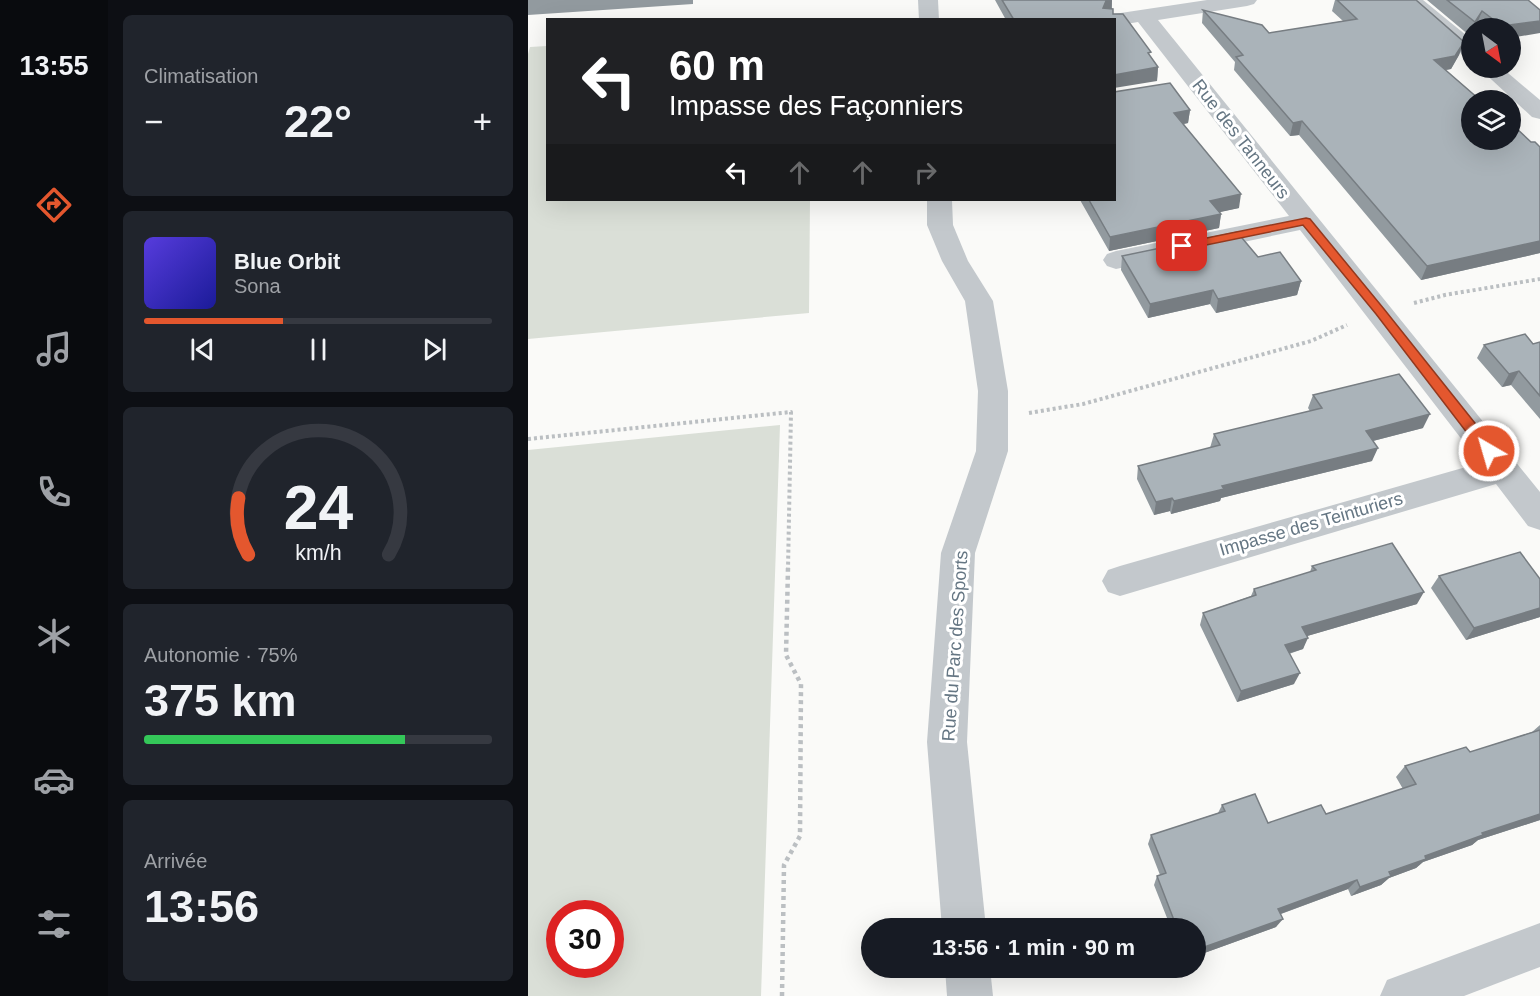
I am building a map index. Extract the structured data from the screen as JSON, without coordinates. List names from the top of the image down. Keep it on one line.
{"streets":{"street":["Rue des Tanneurs","Impasse des Teinturiers","Rue du Parc des Sports"]},"crossings":[["Rue des Tanneurs","Impasse des Teinturiers"]],"north":"bottom right","page":{"tabs":"13:55","tile":["Climatisation",["Autonomie · 75%","375 km"],["Arrivée","13:56"]],"turn":["60 m","Impasse des Façonniers"],"heat":["−","22°","+"],"song":["Blue Orbit","Sona"],"limit":"30","trip":"13:56 · 1 min · 90 m","gauge":["24","km/h"]}}
